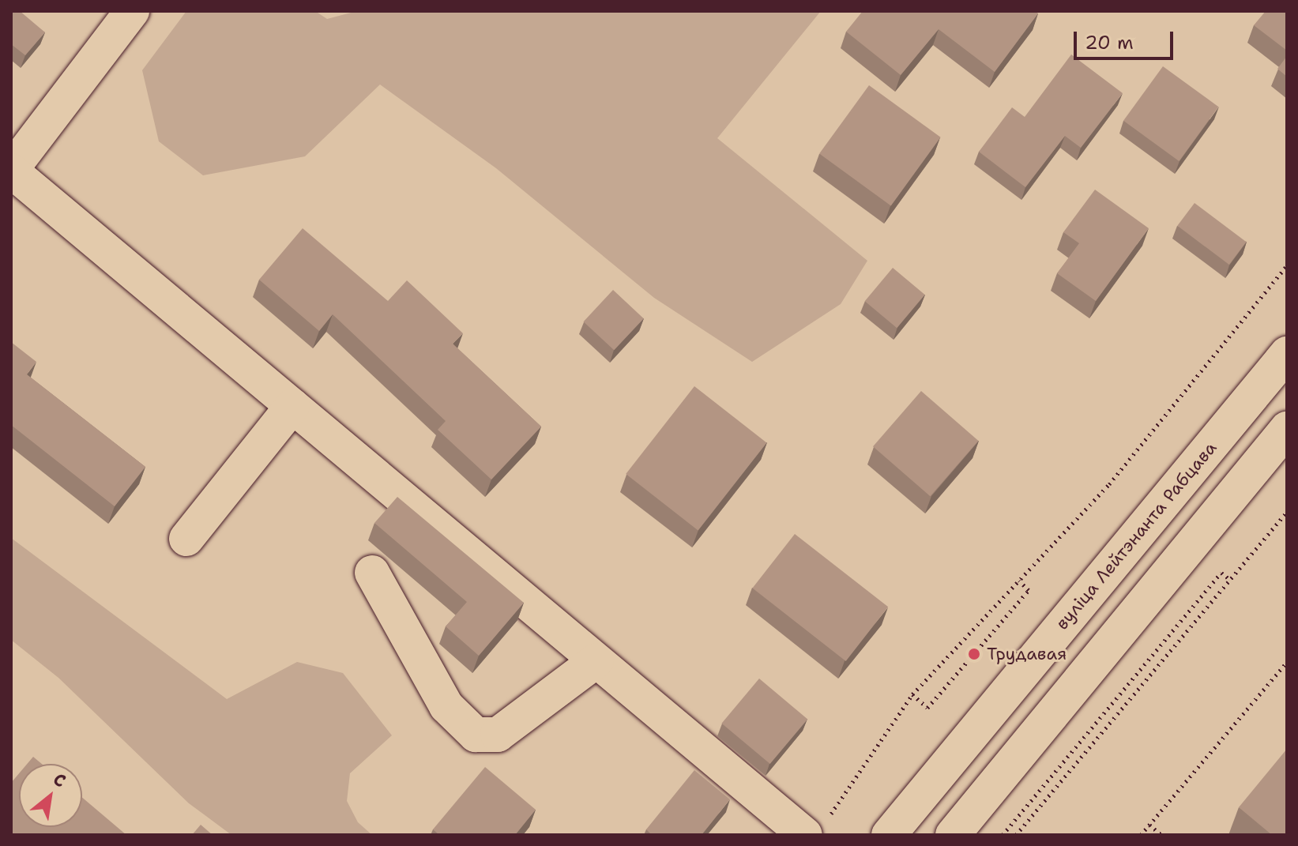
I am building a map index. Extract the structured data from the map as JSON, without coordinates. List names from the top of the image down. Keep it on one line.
{"streets":{"main road":["вуліца Лейтэнанта Рабцава"]},"places":["Трудавая"],"scale_bar":"20 m","north":"top right"}
